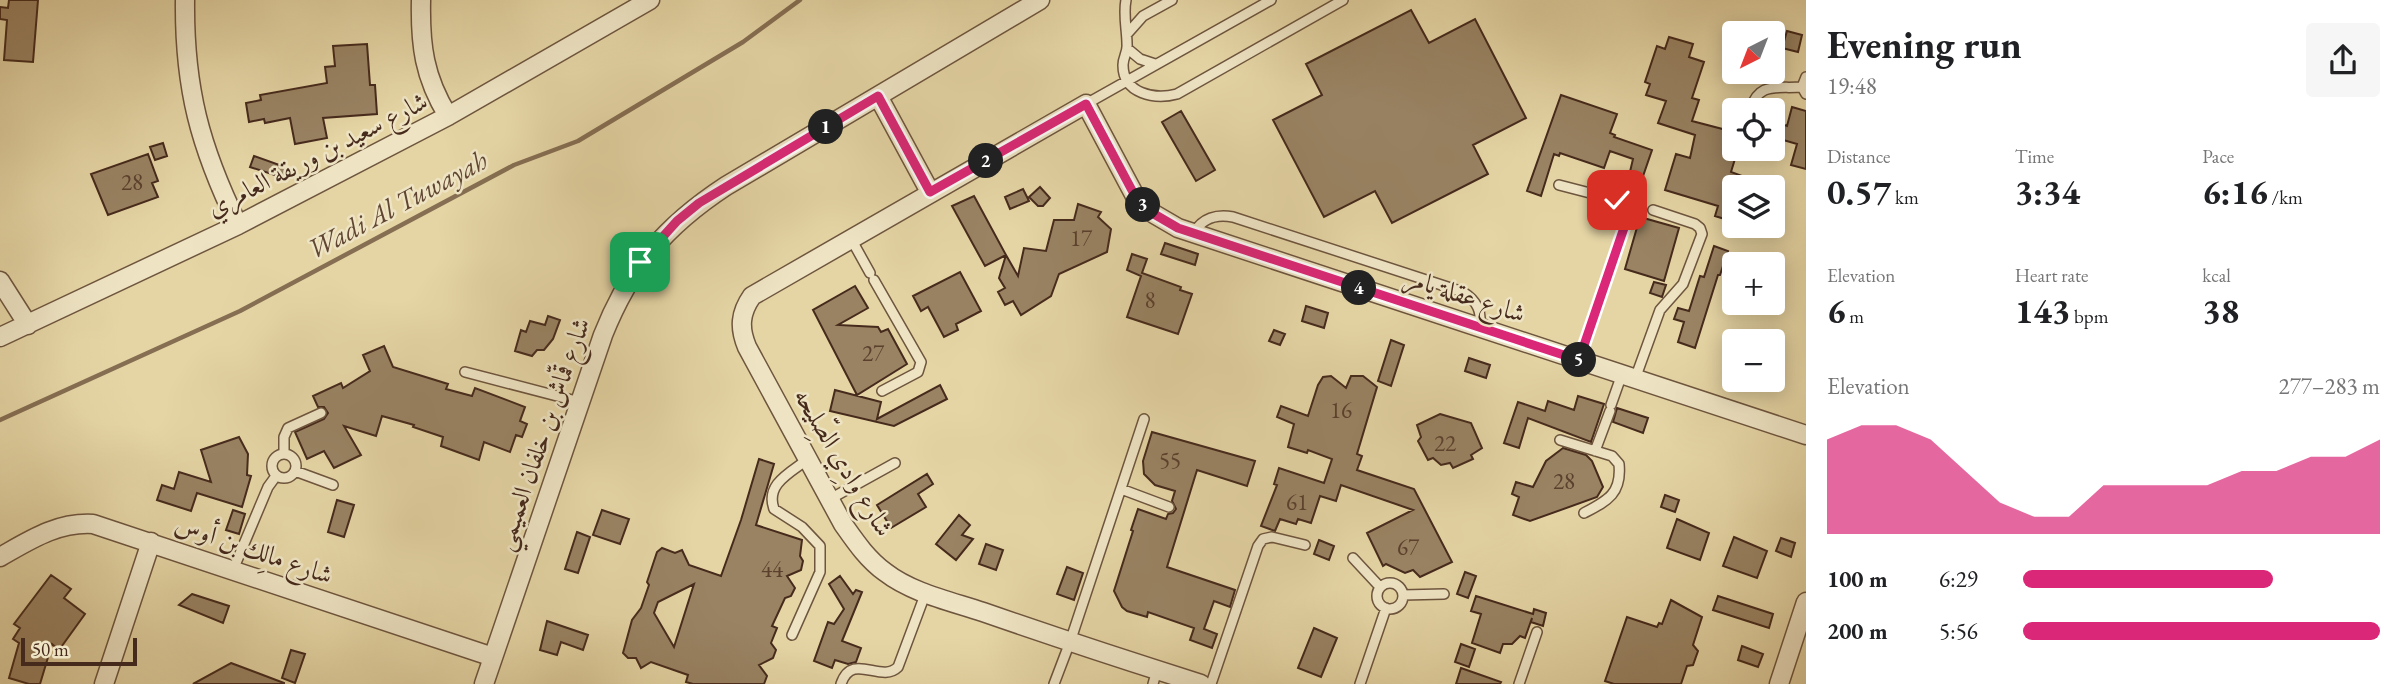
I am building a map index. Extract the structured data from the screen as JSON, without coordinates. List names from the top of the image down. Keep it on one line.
{"streets":{"street":["شارع سعيد بن وريقة العامري","شارع عقلة يامر","شارع قمّاش بن خلفان العميمي","شارع وادِي الصِّليحه","شارع مالِك بن أوس"]},"crossings":[["شارع عقلة يامر","شارع وادِي الصِّليحه"],["شارع قمّاش بن خلفان العميمي","شارع مالِك بن أوس"]],"water":["Wadi Al Tuwayah"],"house_numbers":["28","17","8","27","16","22","55","28","61","67","44"],"scale_bar":"50 m","north":"bottom left","page":{"heading":["Evening run","19:48"],"map_buttons":["+","−"],"pins":["1","2","3","4","5"],"stats":[["Distance","0.57 km"],["Time","3:34"],["Pace","6:16 /km"],["Elevation","6 m"],["Heart rate","143 bpm"],["kcal","38"]],"chart":["Elevation","277–283 m"],"list":[{"name":"100 m","note":"6:29"},{"name":"200 m","note":"5:56"}],"scale":"50 m"}}
